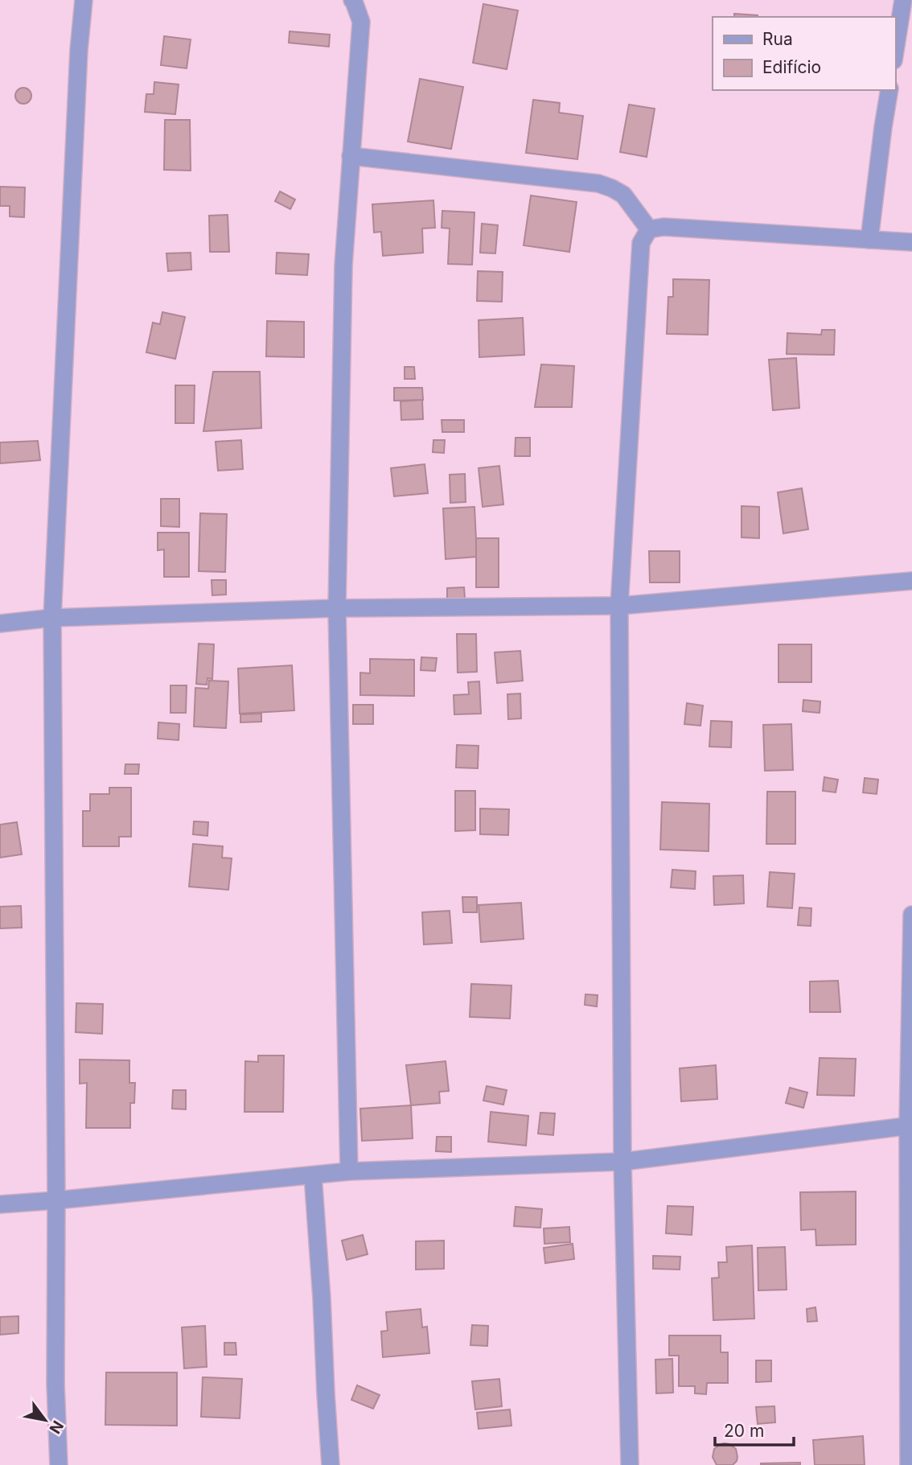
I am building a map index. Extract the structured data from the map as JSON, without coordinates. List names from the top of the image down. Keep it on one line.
{"legend":["Rua","Edifício"],"scale_bar":"20 m","north":"bottom right"}
